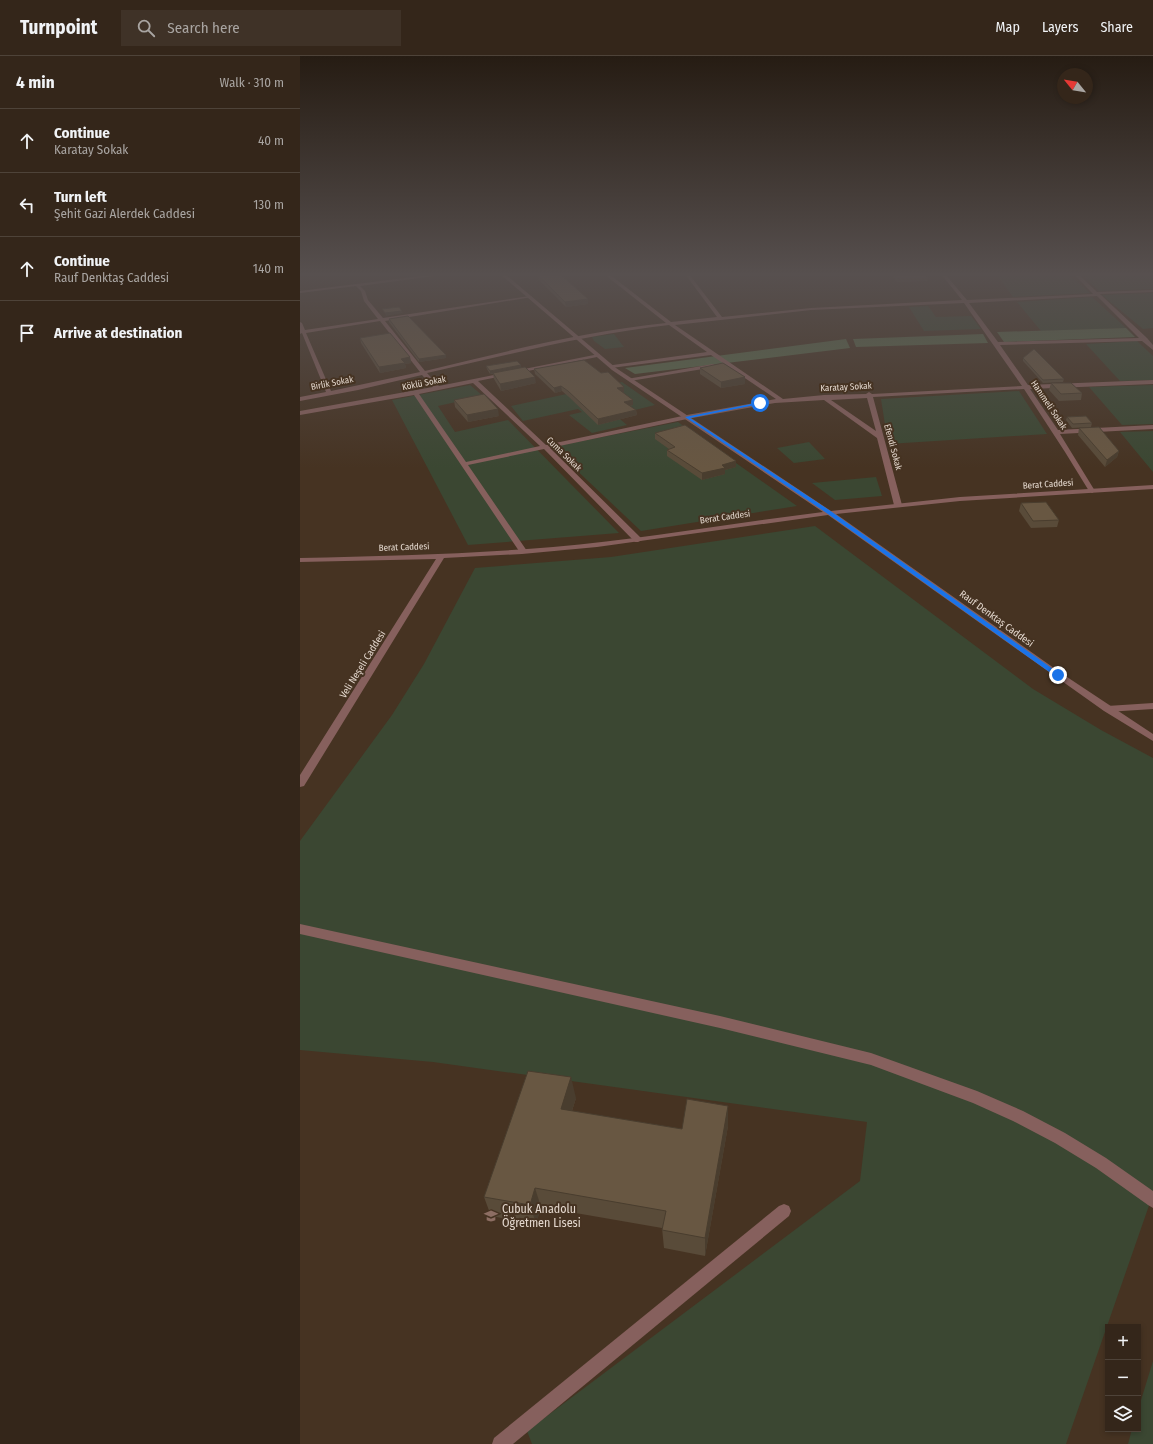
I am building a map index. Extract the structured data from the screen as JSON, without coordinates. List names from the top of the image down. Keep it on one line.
{"streets":{"street":["Birlik Sokak","Köklü Sokak","Karatay Sokak","Hanımeli Sokak","Efendi Sokak","Cuma Sokak","Berat Caddesi","Rauf Denktaş Caddesi","Veli Neşeli Caddesi"]},"crossings":[["Köklü Sokak","Cuma Sokak"],["Köklü Sokak","Rauf Denktaş Caddesi"],["Karatay Sokak","Hanımeli Sokak"],["Karatay Sokak","Efendi Sokak"],["Karatay Sokak","Cuma Sokak"],["Karatay Sokak","Rauf Denktaş Caddesi"],["Hanımeli Sokak","Berat Caddesi"],["Efendi Sokak","Berat Caddesi"],["Cuma Sokak","Berat Caddesi"],["Berat Caddesi","Rauf Denktaş Caddesi"],["Berat Caddesi","Veli Neşeli Caddesi"]],"places":{"school or university":["Çubuk Anadolu Öğretmen Lisesi"]},"north":"top left","page":{"header":"Turnpoint","search":"Search here","nav":["Map","Layers","Share"],"heading":["4 min","Walk · 310 m"],"list":[["Continue","Karatay Sokak","40 m"],["Turn left","Şehit Gazi Alerdek Caddesi","130 m"],["Continue","Rauf Denktaş Caddesi","140 m"],"Arrive at destination"],"map_buttons":["+","−"]}}
